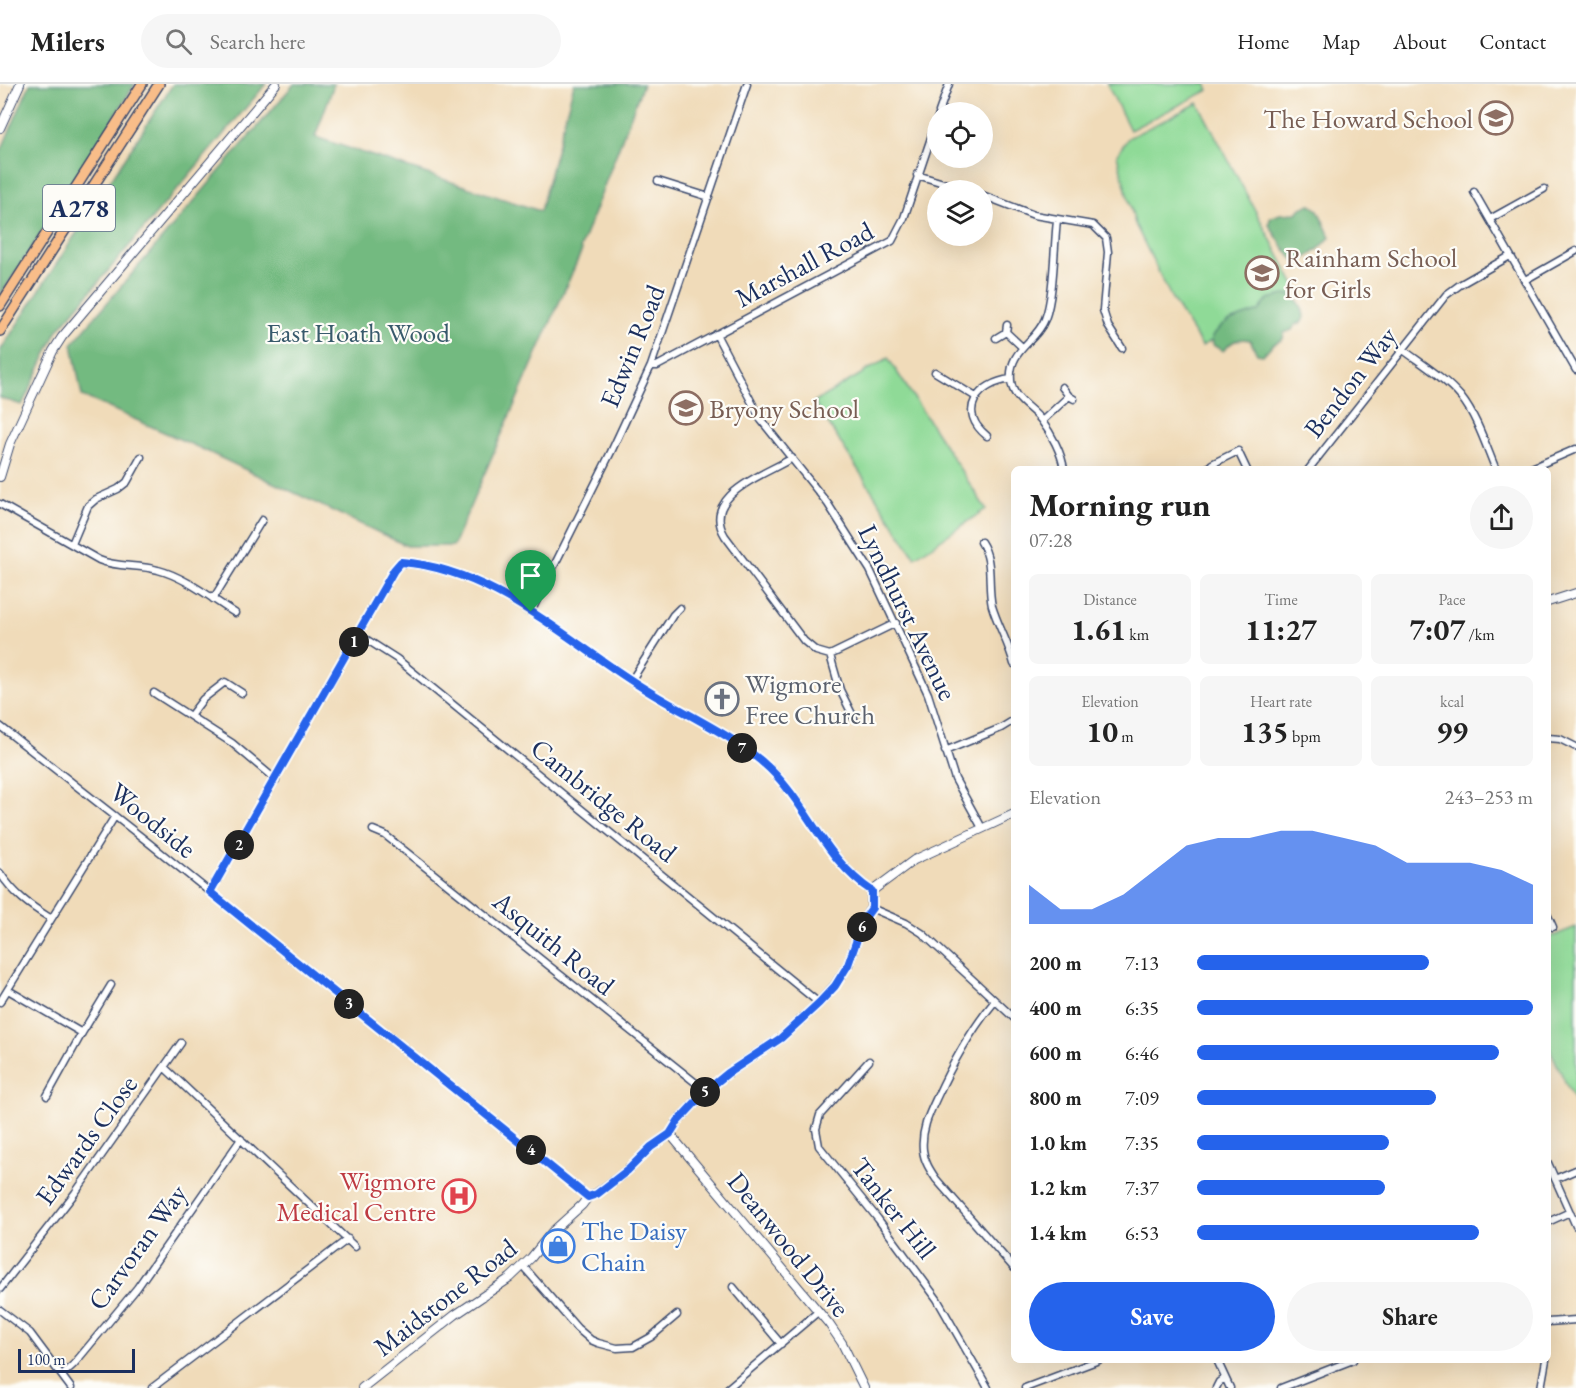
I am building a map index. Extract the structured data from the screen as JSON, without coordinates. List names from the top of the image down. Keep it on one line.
{"streets":{"main road":["A278"],"street":["Marshall Road","Edwin Road","Bendon Way","Lyndhurst Avenue","Cambridge Road","Woodside","Asquith Road","Edwards Close","Tanker Hill","Deanwood Drive","Carvoran Way","Maidstone Road"]},"crossings":[["Marshall Road","Edwin Road"],["Marshall Road","Lyndhurst Avenue"],["Cambridge Road","Maidstone Road"],["Woodside","Maidstone Road"],["Asquith Road","Maidstone Road"],["Deanwood Drive","Maidstone Road"]],"parks":["East Hoath Wood"],"places":{"school or university":["The Howard School","Rainham School for Girls","Bryony School"],"church":["Wigmore Free Church"],"hospital":["Wigmore Medical Centre"],"shop":["The Daisy Chain"]},"scale_bar":"100 m","page":{"header":"Milers","search":"Search here","nav":["Home","Map","About","Contact"],"heading":["Morning run","07:28"],"stats":[["Distance","1.61 km"],["Time","11:27"],["Pace","7:07 /km"],["Elevation","10 m"],["Heart rate","135 bpm"],["kcal","99"]],"pins":["1","7","2","6","3","5","4"],"chart":["Elevation","243–253 m"],"list":[{"name":"200 m","note":"7:13"},{"name":"400 m","note":"6:35"},{"name":"600 m","note":"6:46"},{"name":"800 m","note":"7:09"},{"name":"1.0 km","note":"7:35"},{"name":"1.2 km","note":"7:37"},{"name":"1.4 km","note":"6:53"}],"buttons":["Save","Share"],"scale":"100 m"}}
